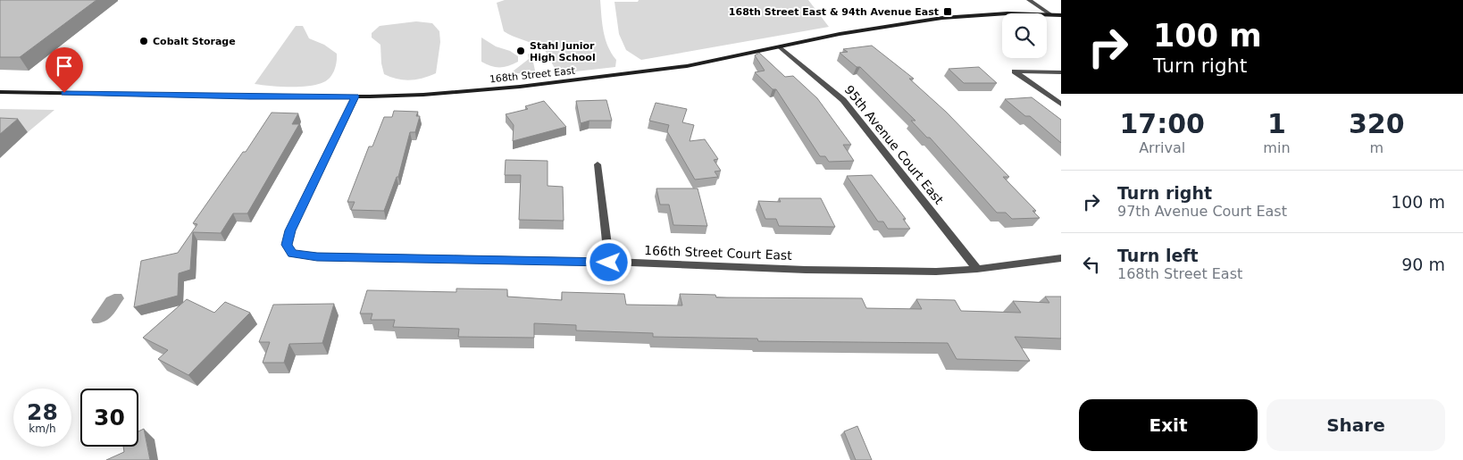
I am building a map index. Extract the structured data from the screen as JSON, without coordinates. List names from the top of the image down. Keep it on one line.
{"streets":{"street":["168th Street East","95th Avenue Court East","166th Street Court East"]},"crossings":[["168th Street East","95th Avenue Court East"],["168th Street East","166th Street Court East"],["95th Avenue Court East","166th Street Court East"]],"places":{"transit":["168th Street East & 94th Avenue East"],"other":["Cobalt Storage","Stahl Junior High School"]},"page":{"turn":["100 m","Turn right"],"eta":["17:00","Arrival","1","min","320","m"],"list":[{"name":"Turn right","note":"97th Avenue Court East","value":"100 m"},{"name":"Turn left","note":"168th Street East","value":"90 m"}],"speed":"28 km/h","limit":"30","buttons":["Exit","Share"]}}
